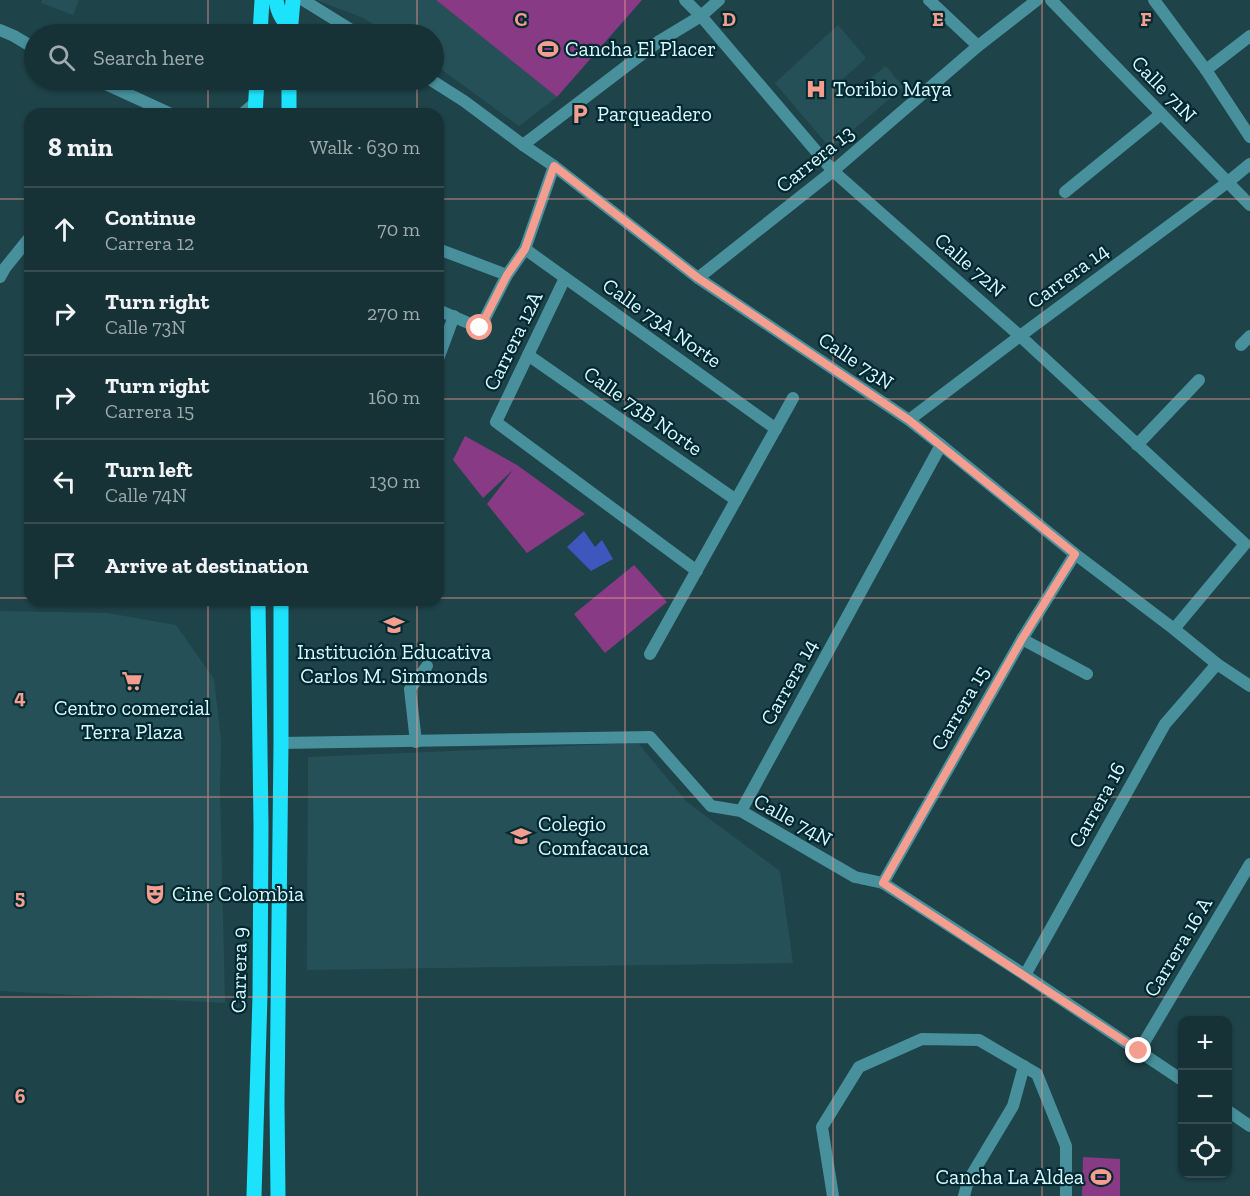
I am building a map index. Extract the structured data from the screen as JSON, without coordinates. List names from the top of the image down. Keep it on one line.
{"streets":{"main road":["Carrera 9"],"street":["Calle 71N","Carrera 13","Calle 72N","Carrera 14","Calle 73A Norte","Carrera 12A","Calle 73N","Calle 73B Norte","Carrera 15","Carrera 16","Calle 74N","Carrera 16 A"]},"crossings":[["Calle 71N","Carrera 14"],["Carrera 13","Calle 72N"],["Carrera 13","Calle 73N"],["Calle 72N","Carrera 14"],["Calle 72N","Calle 73N"],["Carrera 14","Calle 73N"],["Carrera 14","Calle 74N"],["Calle 73A Norte","Carrera 12A"],["Carrera 12A","Calle 73B Norte"],["Calle 73N","Carrera 15"],["Calle 73N","Carrera 16"],["Carrera 15","Calle 74N"],["Carrera 16","Calle 74N"],["Calle 74N","Carrera 16 A"],["Calle 74N","Carrera 9"]],"places":{"sports":["Cancha El Placer","Cancha La Aldea"],"hospital":["Toribio Maya"],"parking":["Parqueadero"],"school or university":["Institución Educativa Carlos M. Simmonds","Colegio Comfacauca"],"supermarket":["Centro comercial Terra Plaza"],"theatre":["Cine Colombia"]},"page":{"search":"Search here","heading":["8 min","Walk · 630 m"],"list":[["Continue","Carrera 12","70 m"],["Turn right","Calle 73N","270 m"],["Turn right","Carrera 15","160 m"],["Turn left","Calle 74N","130 m"],"Arrive at destination"],"map_buttons":["+","−"]},"grid":{"columns":["C","D","E","F"],"rows":["4","5","6"]}}
